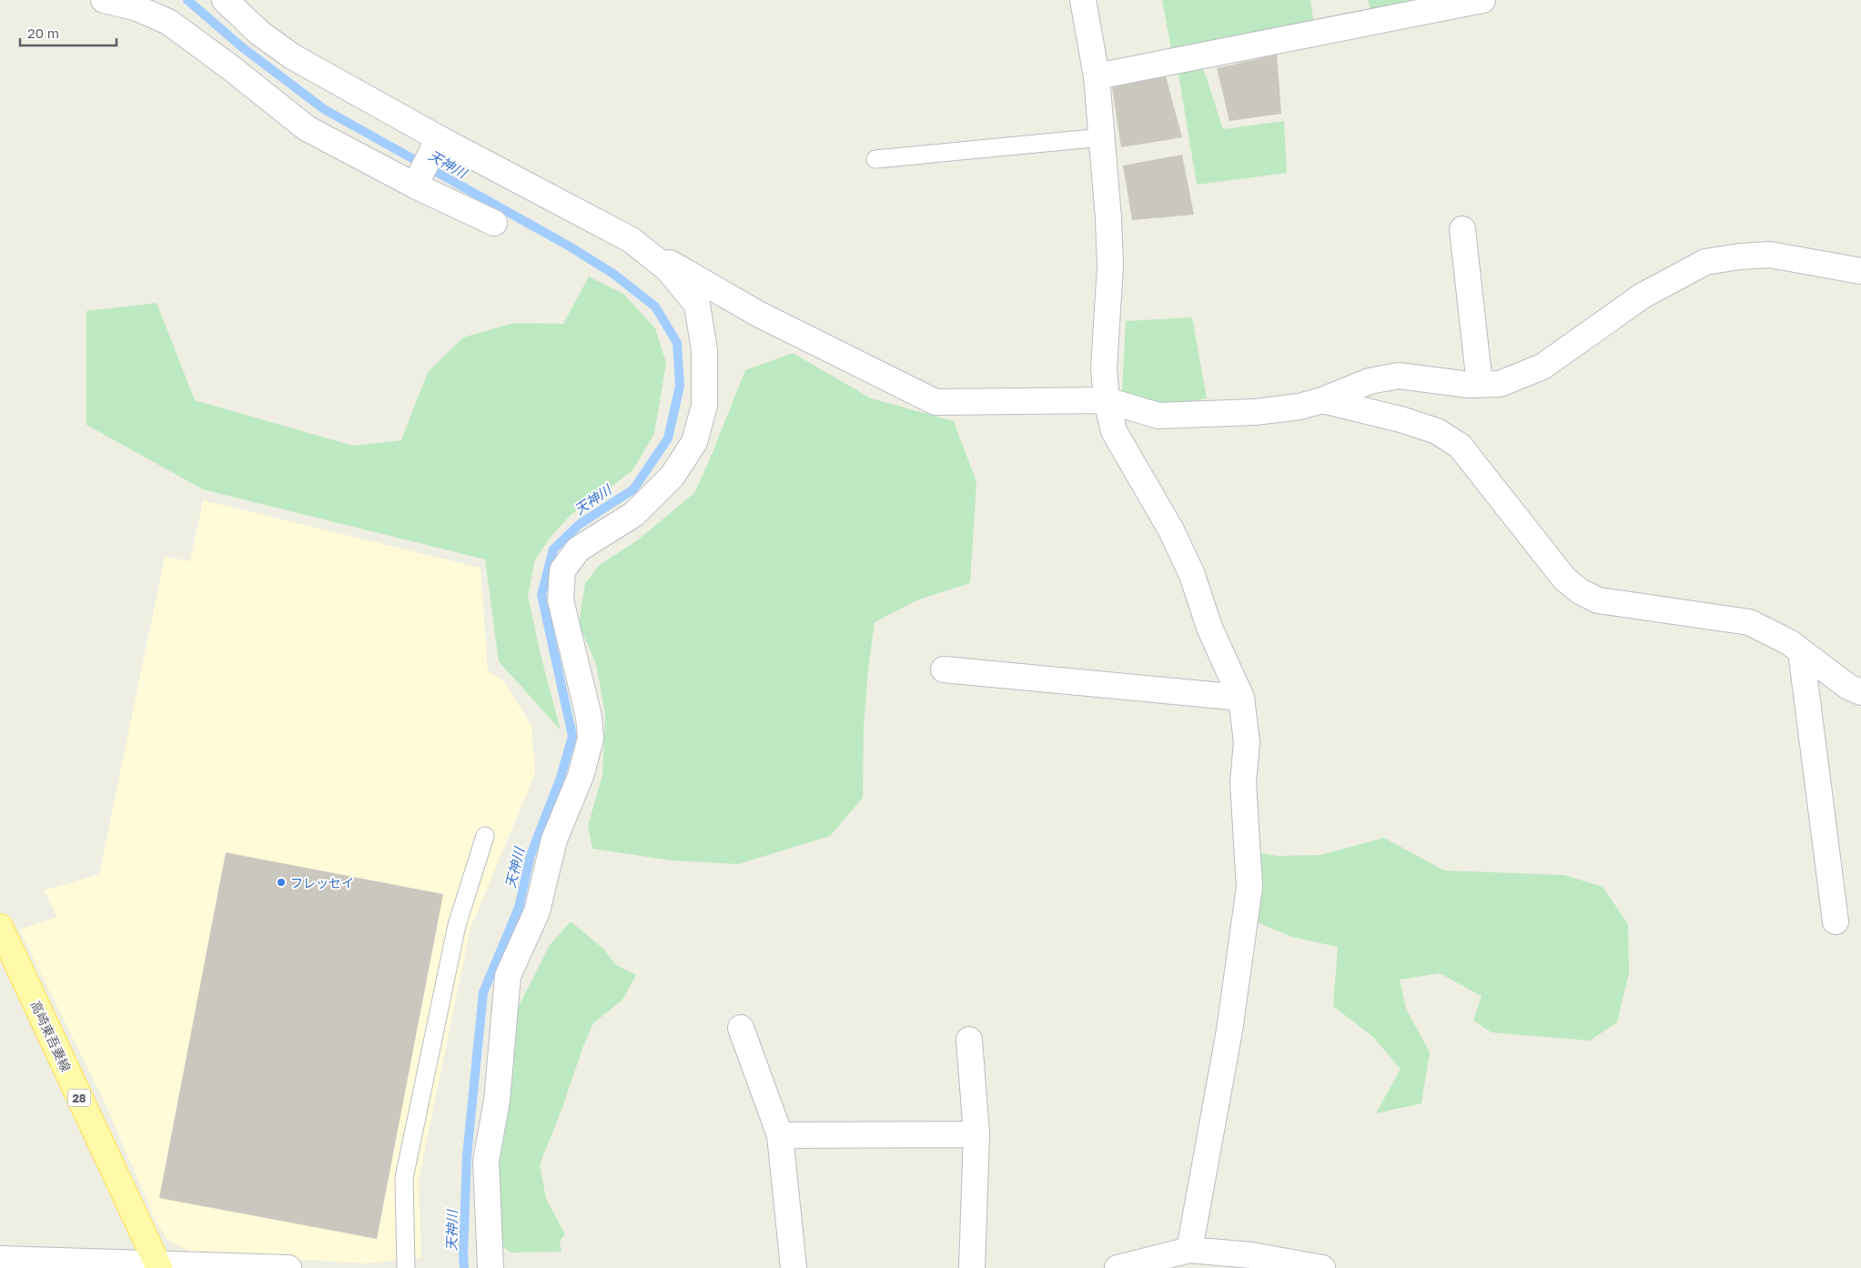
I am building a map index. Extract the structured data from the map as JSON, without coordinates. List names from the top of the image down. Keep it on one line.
{"streets":{"main road":["高崎東吾妻線","28"]},"water":["天神川"],"places":["フレッセイ"],"scale_bar":"20 m"}
